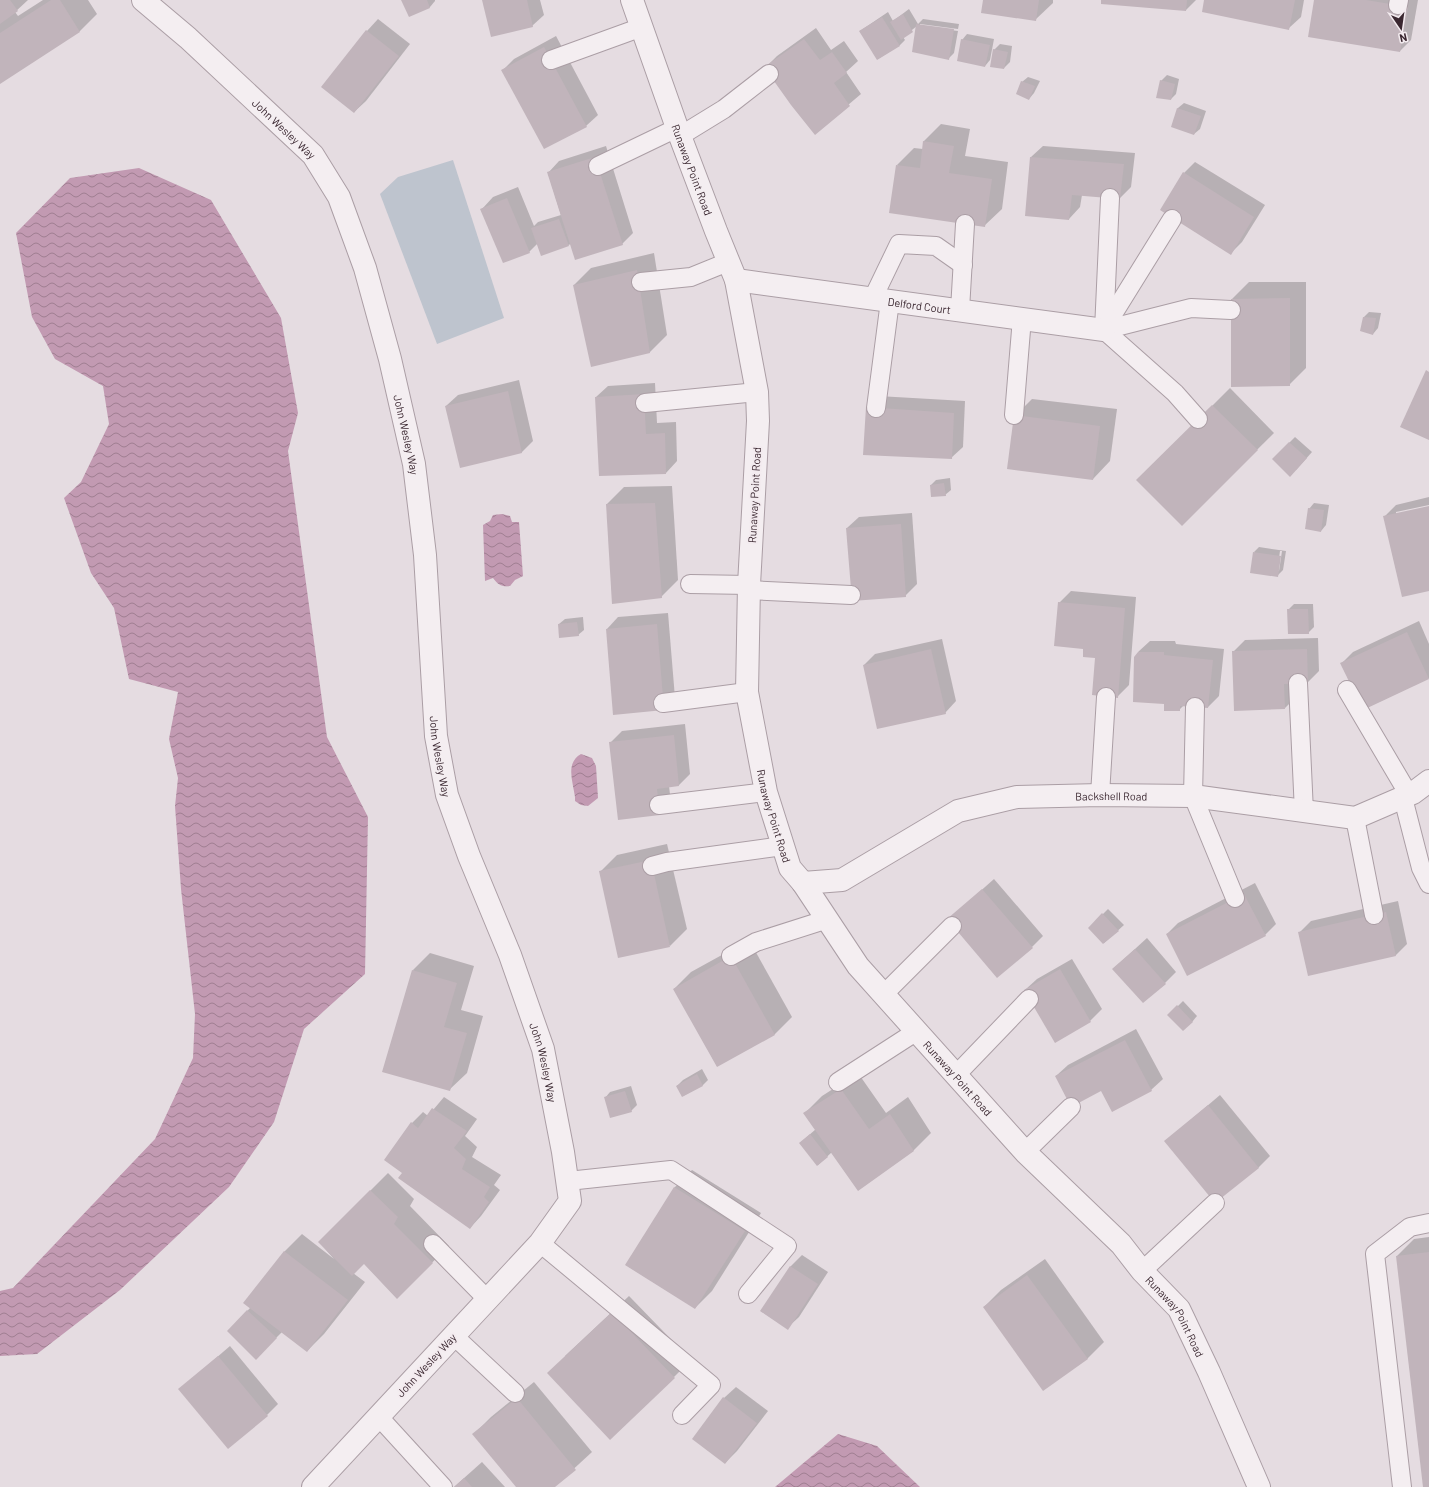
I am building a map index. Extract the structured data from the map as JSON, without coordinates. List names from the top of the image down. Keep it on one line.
{"streets":{"street":["John Wesley Way","Runaway Point Road","Delford Court","Backshell Road"]},"crossings":[["Runaway Point Road","Delford Court"],["Runaway Point Road","Backshell Road"]],"north":"bottom"}
